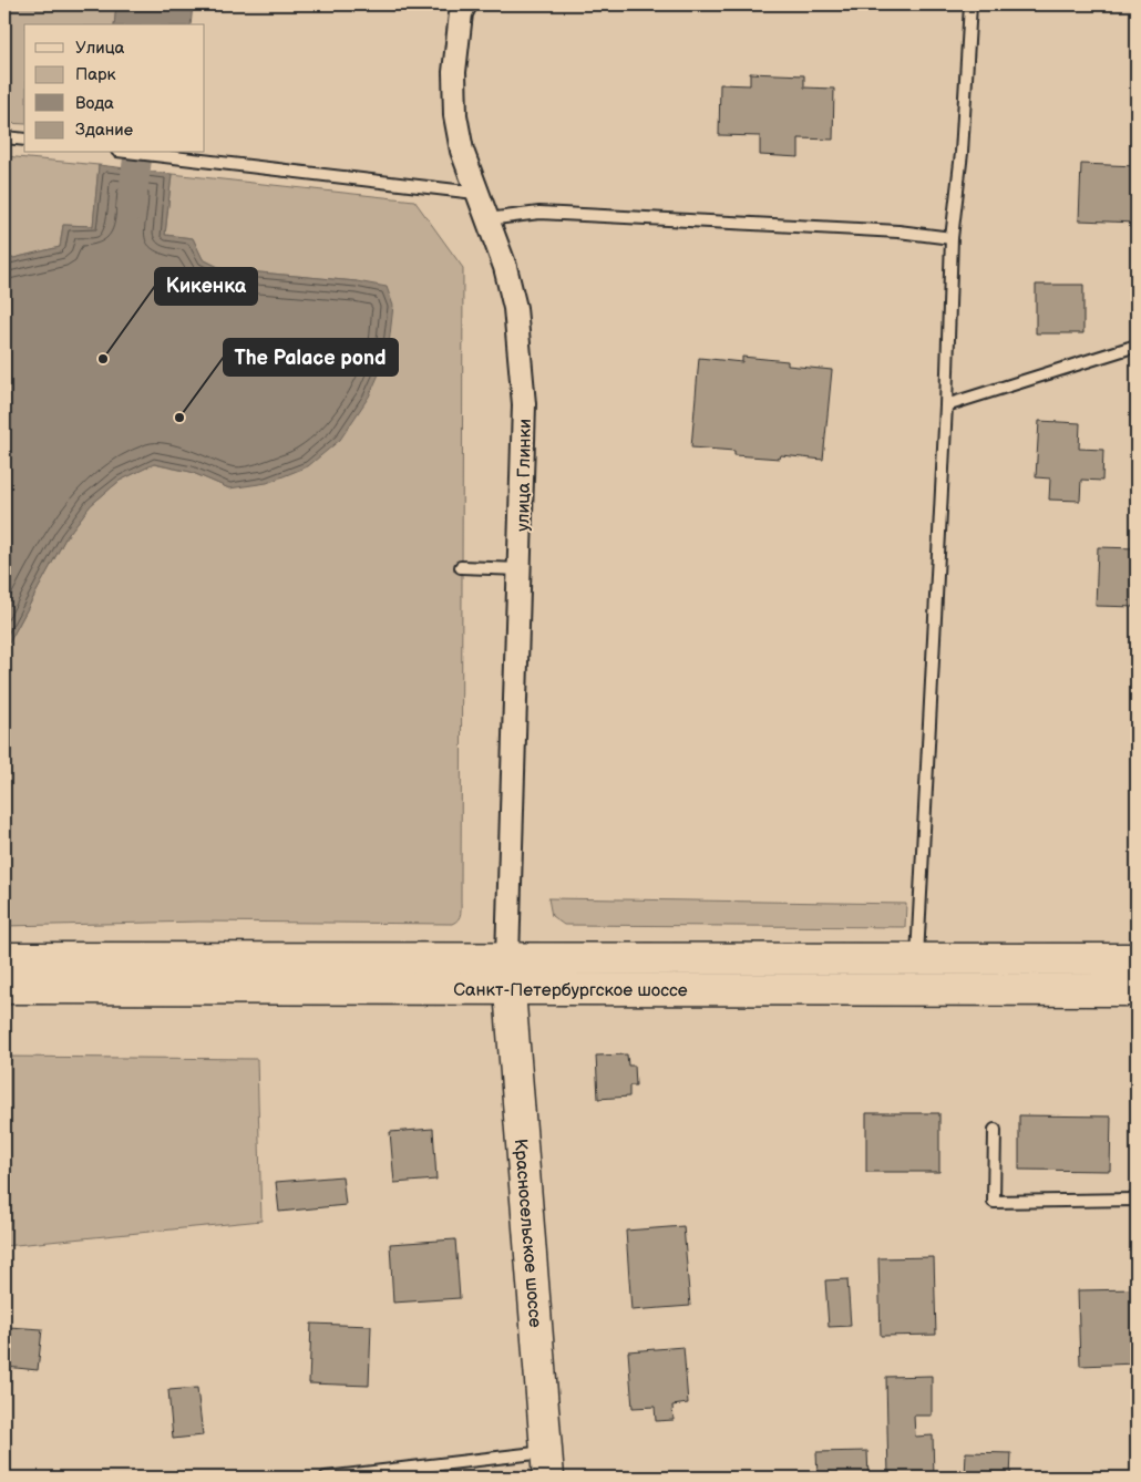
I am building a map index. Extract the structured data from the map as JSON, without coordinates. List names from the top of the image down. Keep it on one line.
{"streets":{"main road":["Санкт-Петербургское шоссе","Красносельское шоссе"],"street":["улица Глинки"]},"crossings":[["улица Глинки","Санкт-Петербургское шоссе"],["улица Глинки","Красносельское шоссе"],["Санкт-Петербургское шоссе","Красносельское шоссе"]],"places":["Кикенка","The Palace pond"],"legend":["Улица","Парк","Вода","Здание"]}
